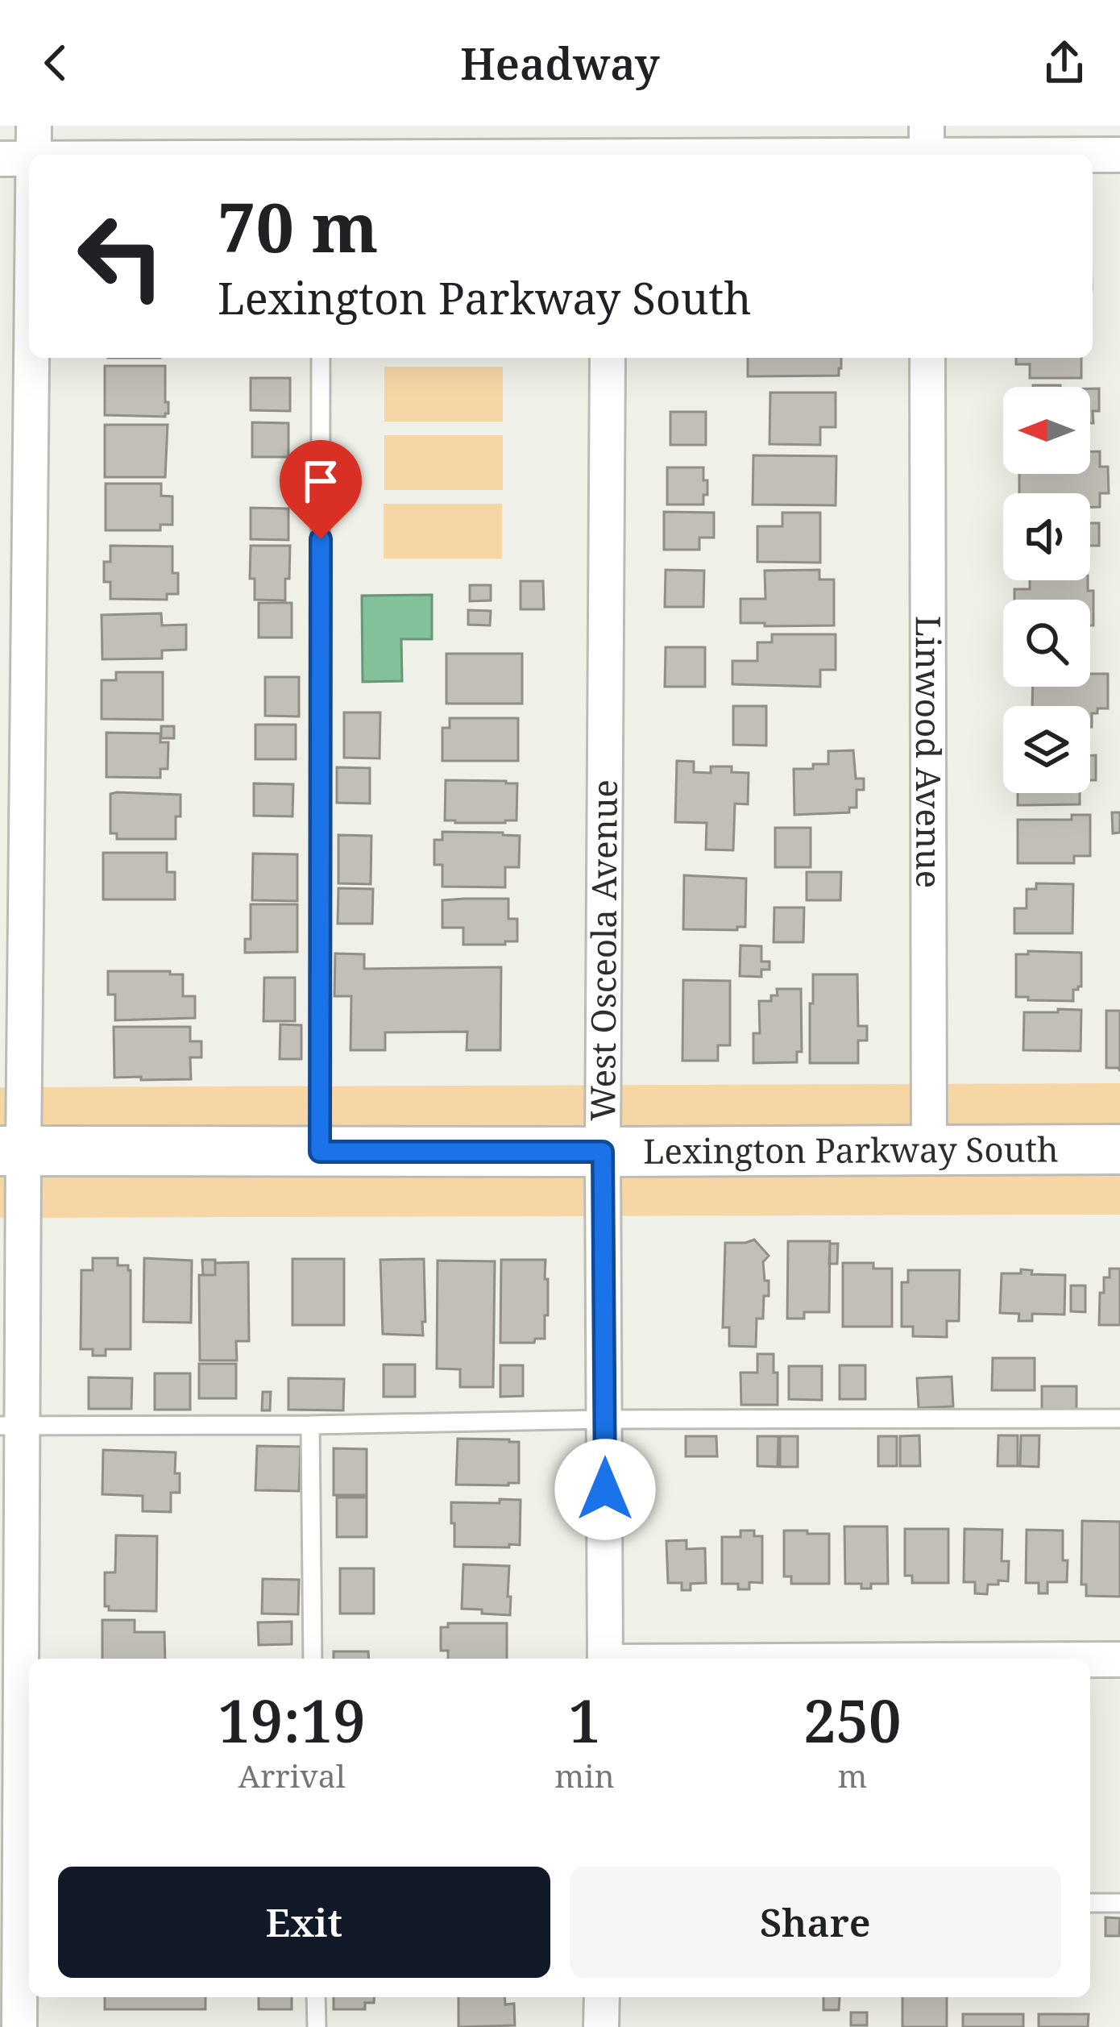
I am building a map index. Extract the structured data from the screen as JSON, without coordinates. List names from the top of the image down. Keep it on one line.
{"streets":{"main road":["Lexington Parkway South"],"street":["Linwood Avenue","West Osceola Avenue"]},"crossings":[["Linwood Avenue","Lexington Parkway South"],["West Osceola Avenue","Lexington Parkway South"]],"north":"left","page":{"header":"Headway","turn":["70 m","Lexington Parkway South"],"eta":["19:19","Arrival","1","min","250","m"],"buttons":["Exit","Share"]}}
